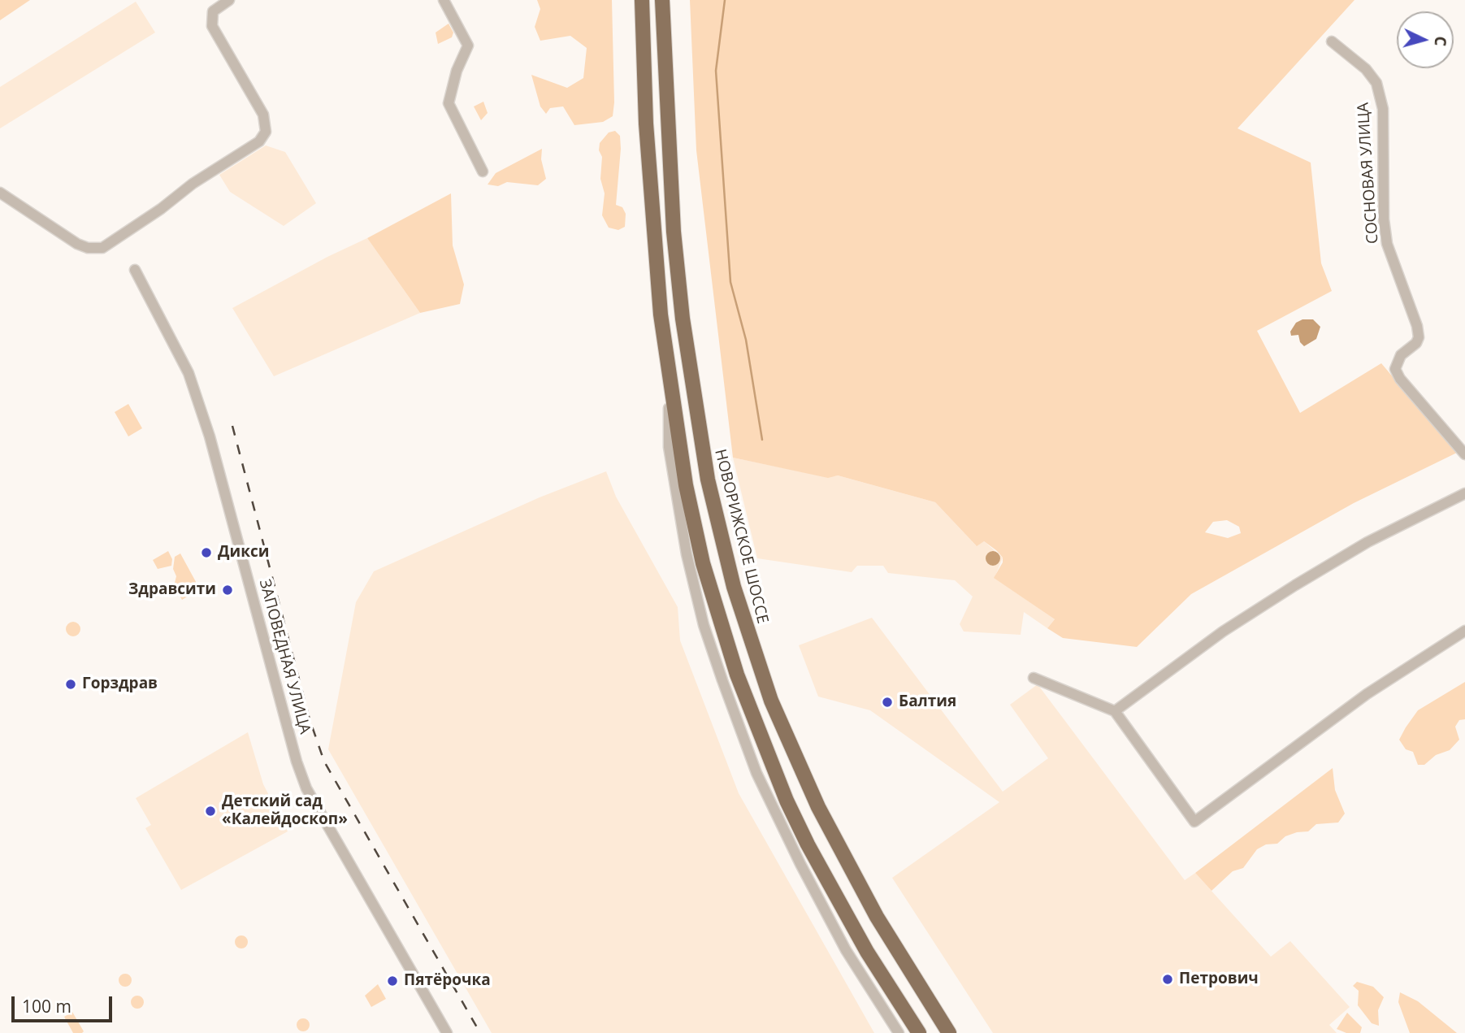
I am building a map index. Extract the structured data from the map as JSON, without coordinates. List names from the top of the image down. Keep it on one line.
{"streets":{"highway":["НОВОРИЖСКОЕ ШОССЕ"],"street":["СОСНОВАЯ УЛИЦА","ЗАПОВЕДНАЯ УЛИЦА"]},"places":["Дикси","Здравсити","Горздрав","Балтия","Детский сад «Калейдоскоп»","Петрович","Пятёрочка"],"scale_bar":"100 m","north":"right"}
